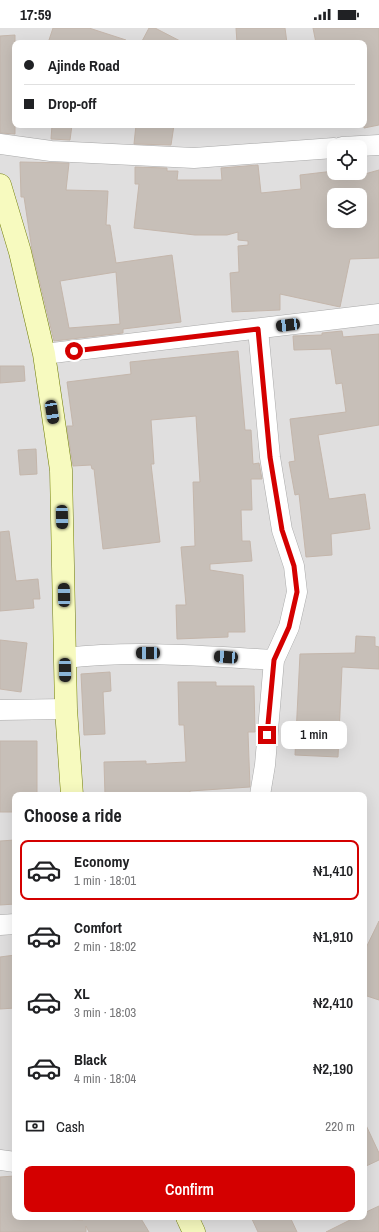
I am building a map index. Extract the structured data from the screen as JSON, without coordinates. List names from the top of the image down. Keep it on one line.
{"page":{"status":"17:59","banner":["Ajinde Road","Drop-off"],"bubble":"1 min","heading":"Choose a ride","list":[{"name":"Economy","note":"1 min · 18:01","value":"₦1,410"},{"name":"Comfort","note":"2 min · 18:02","value":"₦1,910"},{"name":"XL","note":"3 min · 18:03","value":"₦2,410"},{"name":"Black","note":"4 min · 18:04","value":"₦2,190"}],"pay":["Cash","220 m"],"buttons":"Confirm"}}
